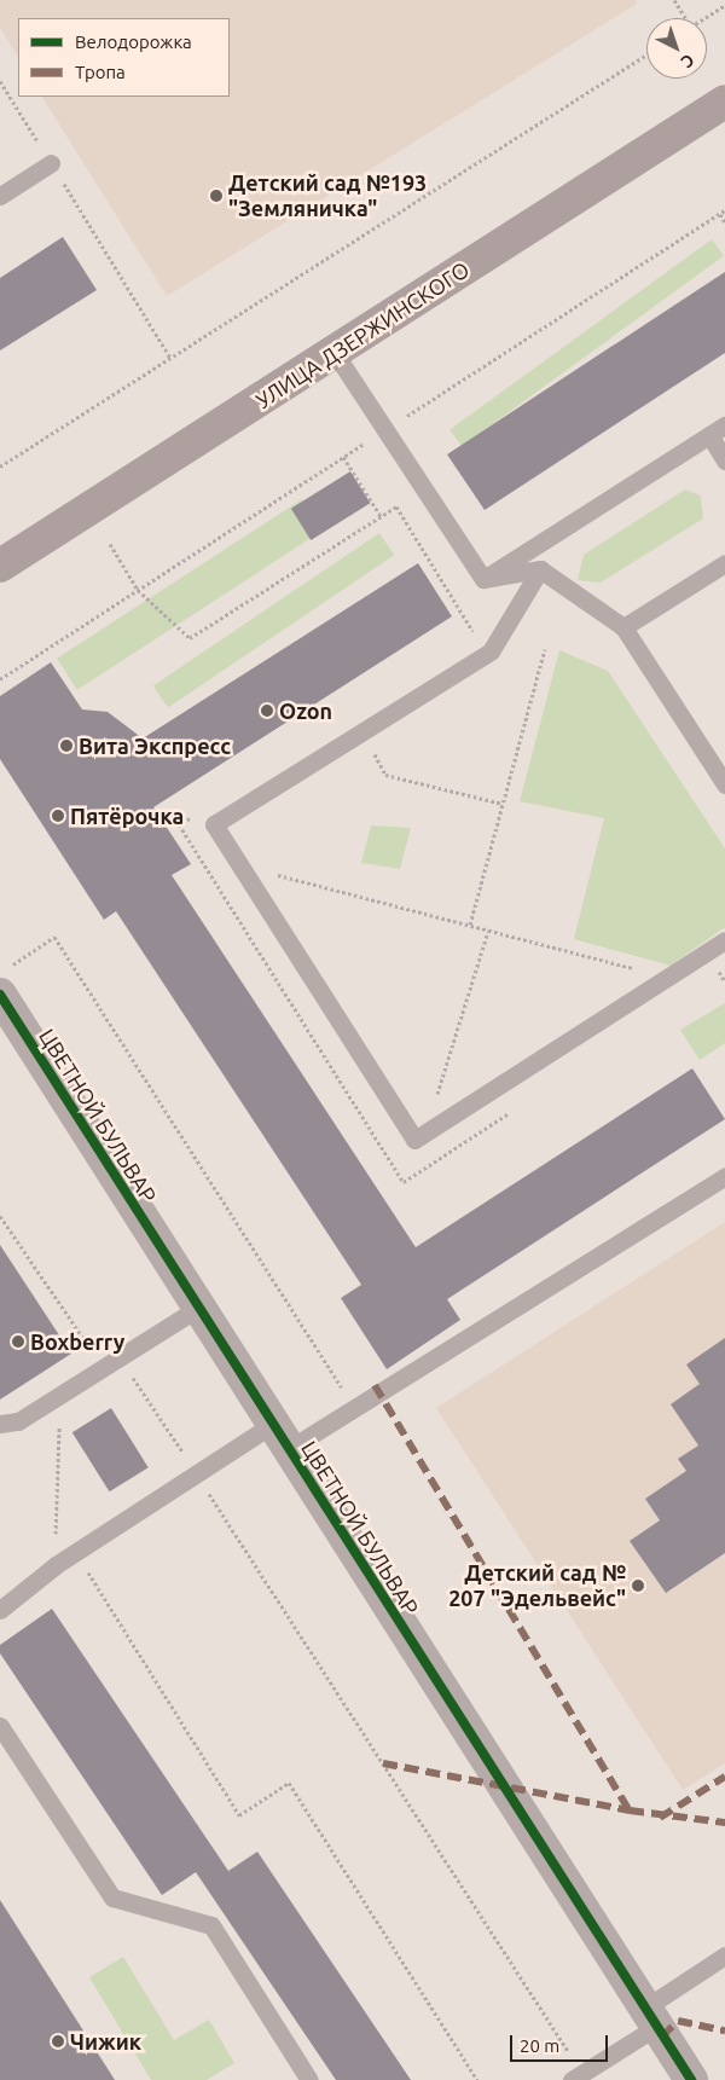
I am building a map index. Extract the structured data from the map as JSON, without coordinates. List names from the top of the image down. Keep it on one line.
{"streets":{"main road":["УЛИЦА ДЗЕРЖИНСКОГО"],"street":["ЦВЕТНОЙ БУЛЬВАР"]},"places":["Детский сад №193 \"Земляничка\"","Ozon","Вита Экспресс","Пятёрочка","Boxberry","Детский сад № 207 \"Эдельвейс\"","Чижик"],"legend":["Велодорожка","Тропа"],"scale_bar":"20 m","north":"bottom right"}
